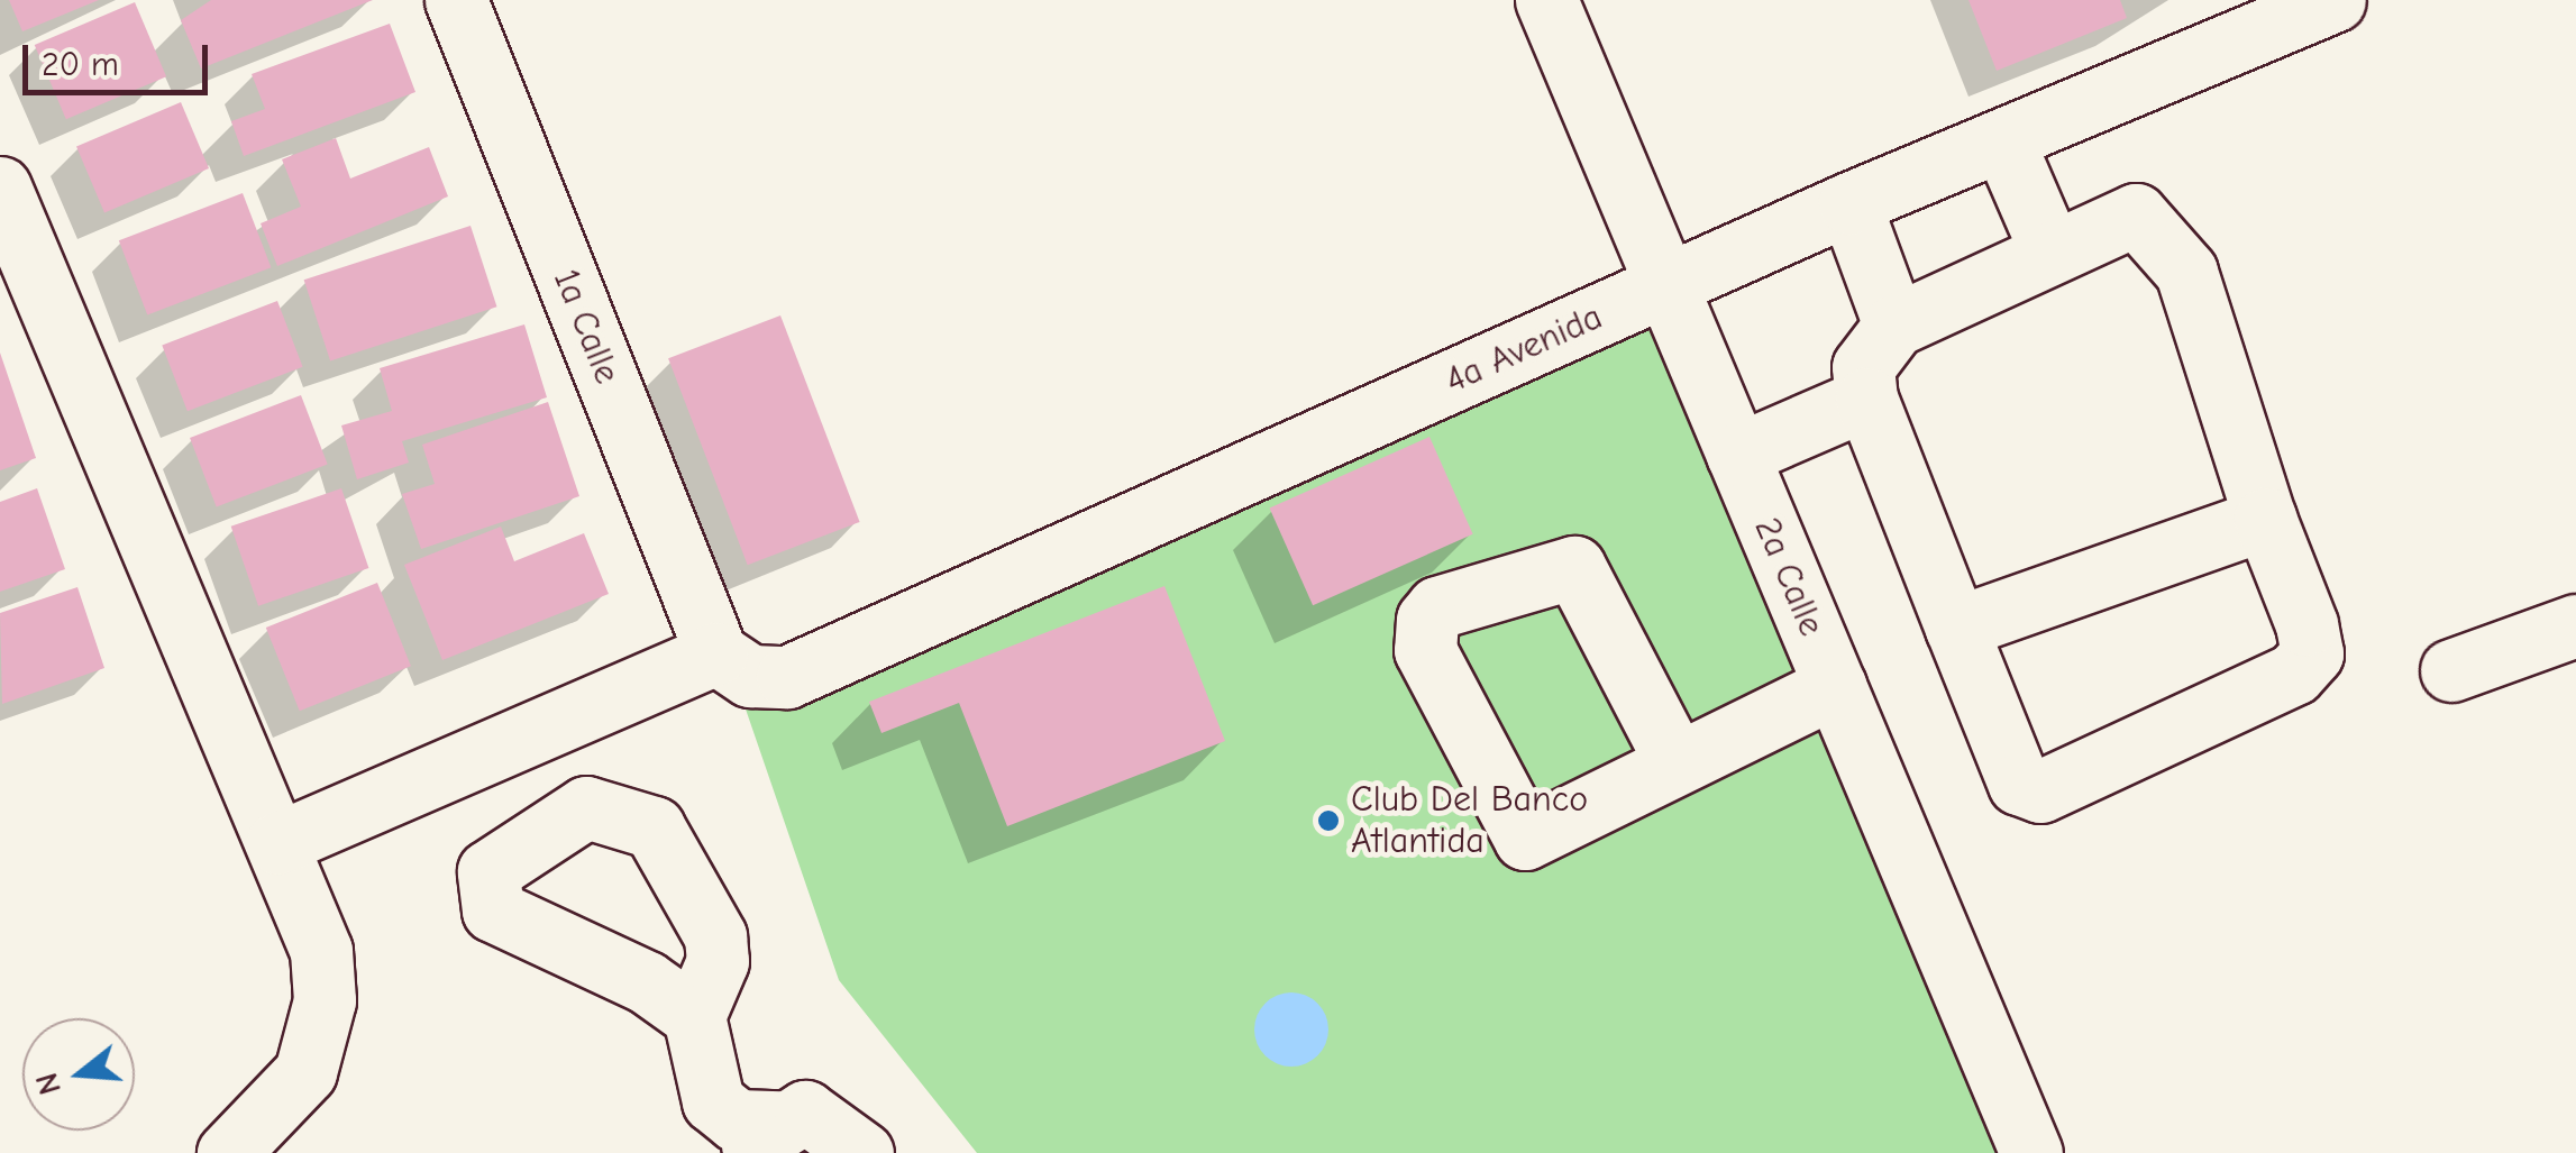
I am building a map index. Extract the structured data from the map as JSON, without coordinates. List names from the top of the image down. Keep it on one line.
{"streets":{"street":["1a Calle","4a Avenida","2a Calle"]},"crossings":[["1a Calle","4a Avenida"],["4a Avenida","2a Calle"]],"places":["Club Del Banco Atlantida"],"scale_bar":"20 m","north":"left"}
